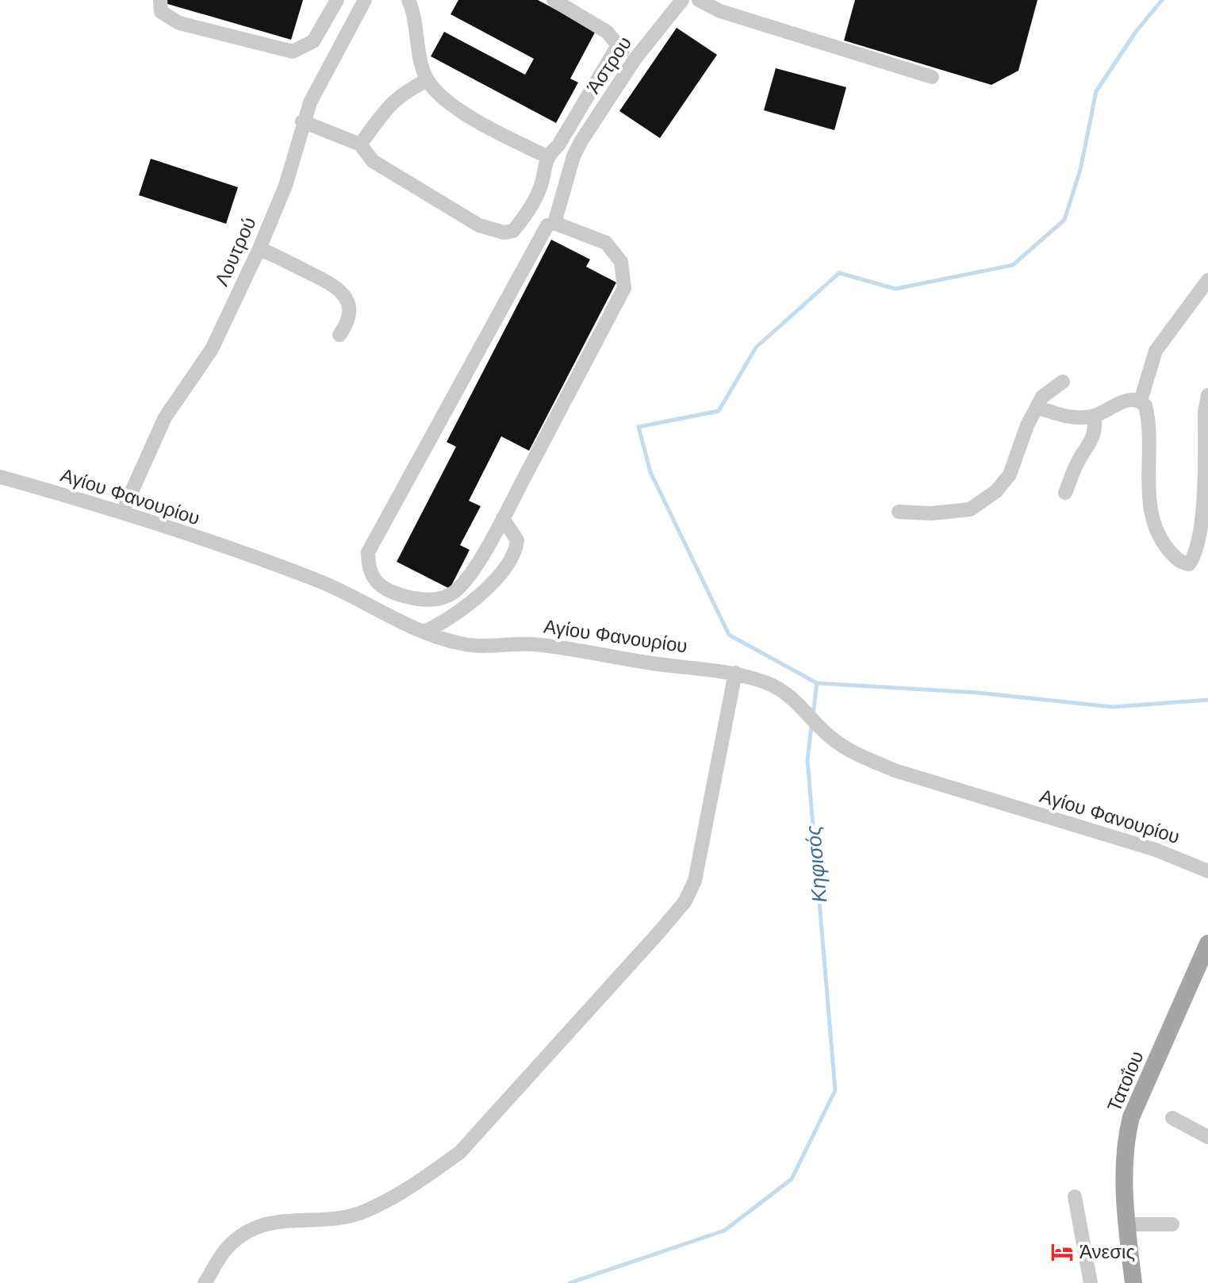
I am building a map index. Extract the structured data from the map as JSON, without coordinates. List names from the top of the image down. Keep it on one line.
{"streets":{"main road":["Τατοΐου"],"street":["Άστρου","Λουτρού","Αγίου Φανουρίου"]},"crossings":[["Λουτρού","Αγίου Φανουρίου"]],"water":["Κηφισός"],"places":{"hotel":["Άνεσις"]}}
